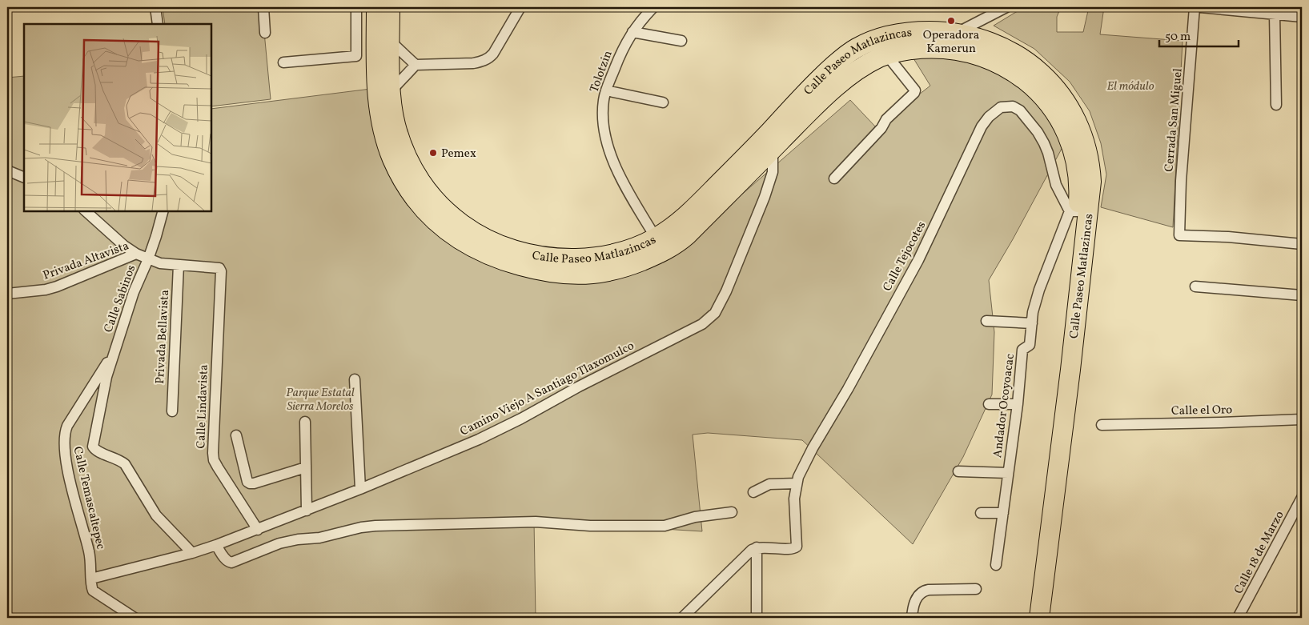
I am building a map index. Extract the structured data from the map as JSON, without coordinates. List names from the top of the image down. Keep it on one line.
{"streets":{"highway":["Calle Paseo Matlazincas"],"street":["Tolotzin","Cerrada San Miguel","Calle Tejocotes","Privada Altavista","Calle Sabinos","Privada Bellavista","Camino Viejo A Santiago Tlaxomulco","Andador Ocoyoacac","Calle Lindavista","Calle el Oro","Calle Temascaltepec","Calle 18 de Marzo"]},"crossings":[["Calle Paseo Matlazincas","Tolotzin"],["Calle Paseo Matlazincas","Calle Tejocotes"],["Calle Paseo Matlazincas","Camino Viejo A Santiago Tlaxomulco"],["Calle Paseo Matlazincas","Andador Ocoyoacac"],["Calle Tejocotes","Andador Ocoyoacac"],["Privada Altavista","Calle Sabinos"],["Privada Altavista","Privada Bellavista"],["Privada Altavista","Calle Lindavista"],["Calle Sabinos","Calle Temascaltepec"],["Camino Viejo A Santiago Tlaxomulco","Calle Lindavista"],["Camino Viejo A Santiago Tlaxomulco","Calle Temascaltepec"]],"parks":["El módulo","Parque Estatal Sierra Morelos"],"places":["Operadora Kamerun","Pemex"],"scale_bar":"50 m"}
